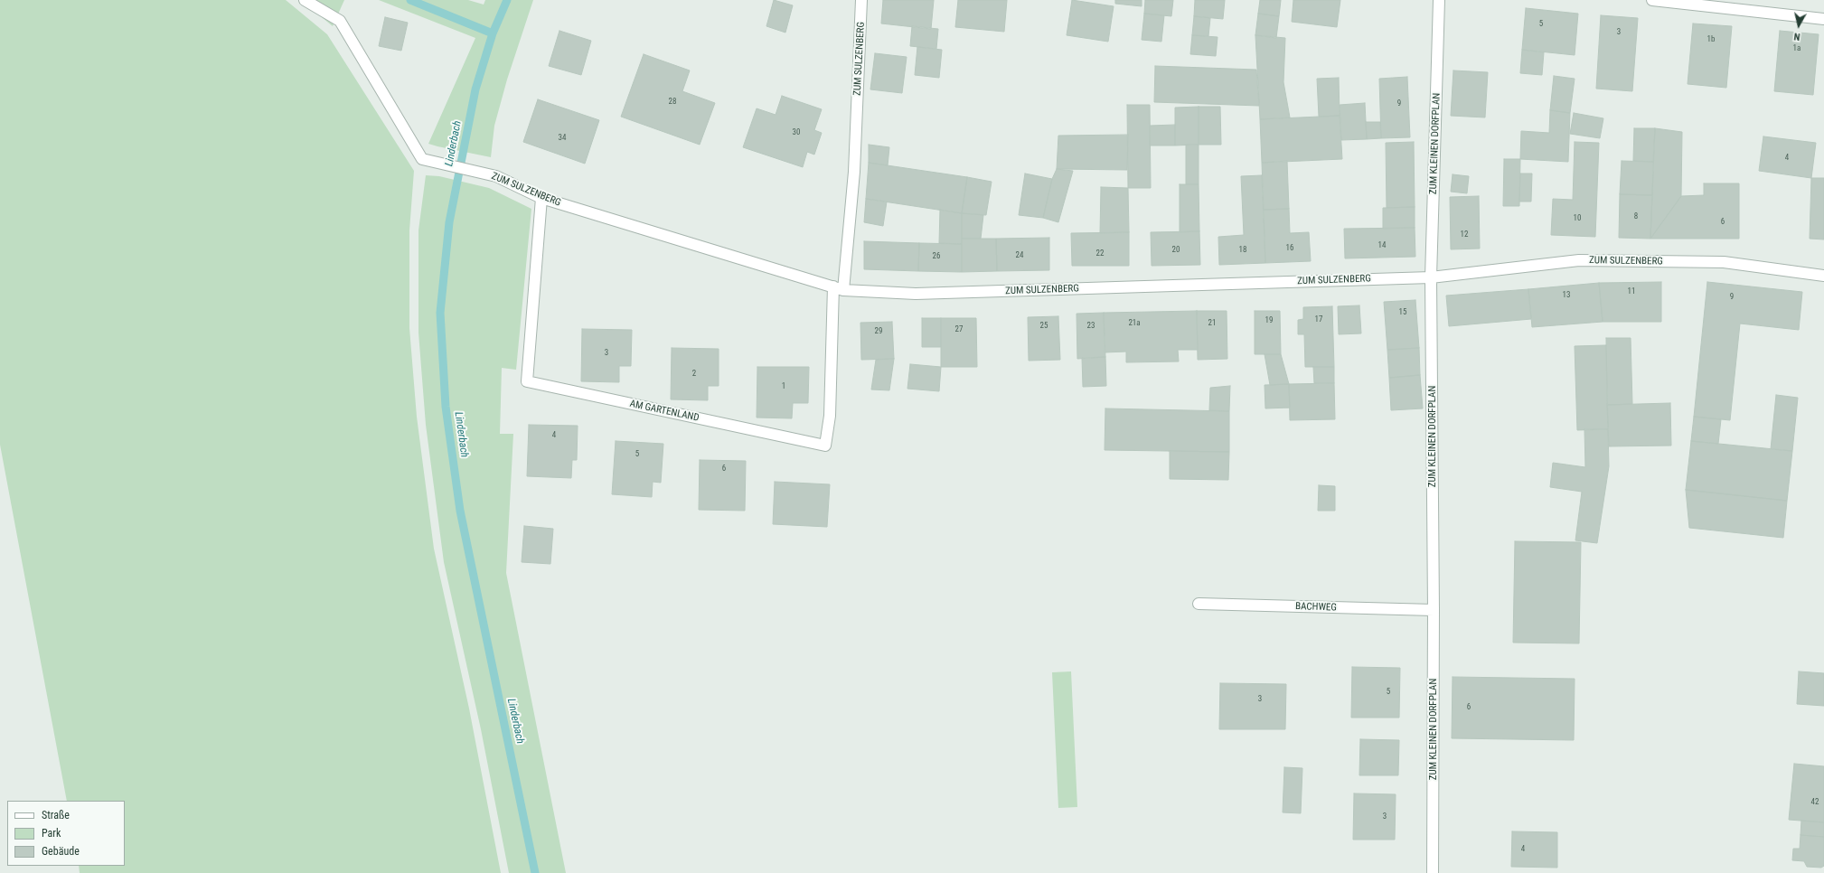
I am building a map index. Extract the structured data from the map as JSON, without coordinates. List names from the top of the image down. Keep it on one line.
{"streets":{"street":["ZUM SULZENBERG","ZUM KLEINEN DORFPLAN","AM GARTENLAND","BACHWEG"]},"crossings":[["ZUM SULZENBERG","ZUM KLEINEN DORFPLAN"],["ZUM SULZENBERG","AM GARTENLAND"],["ZUM KLEINEN DORFPLAN","BACHWEG"]],"water":["Linderbach"],"house_numbers":["5","3","1b","1a","28","9","30","34","4","8","10","6","12","14","16","20","18","22","24","26","11","13","9","15","17","19","21a","21","25","23","27","29","3","2","1","4","5","6","5","3","6","42","3","4"],"legend":["Straße","Park","Gebäude"],"north":"bottom"}
